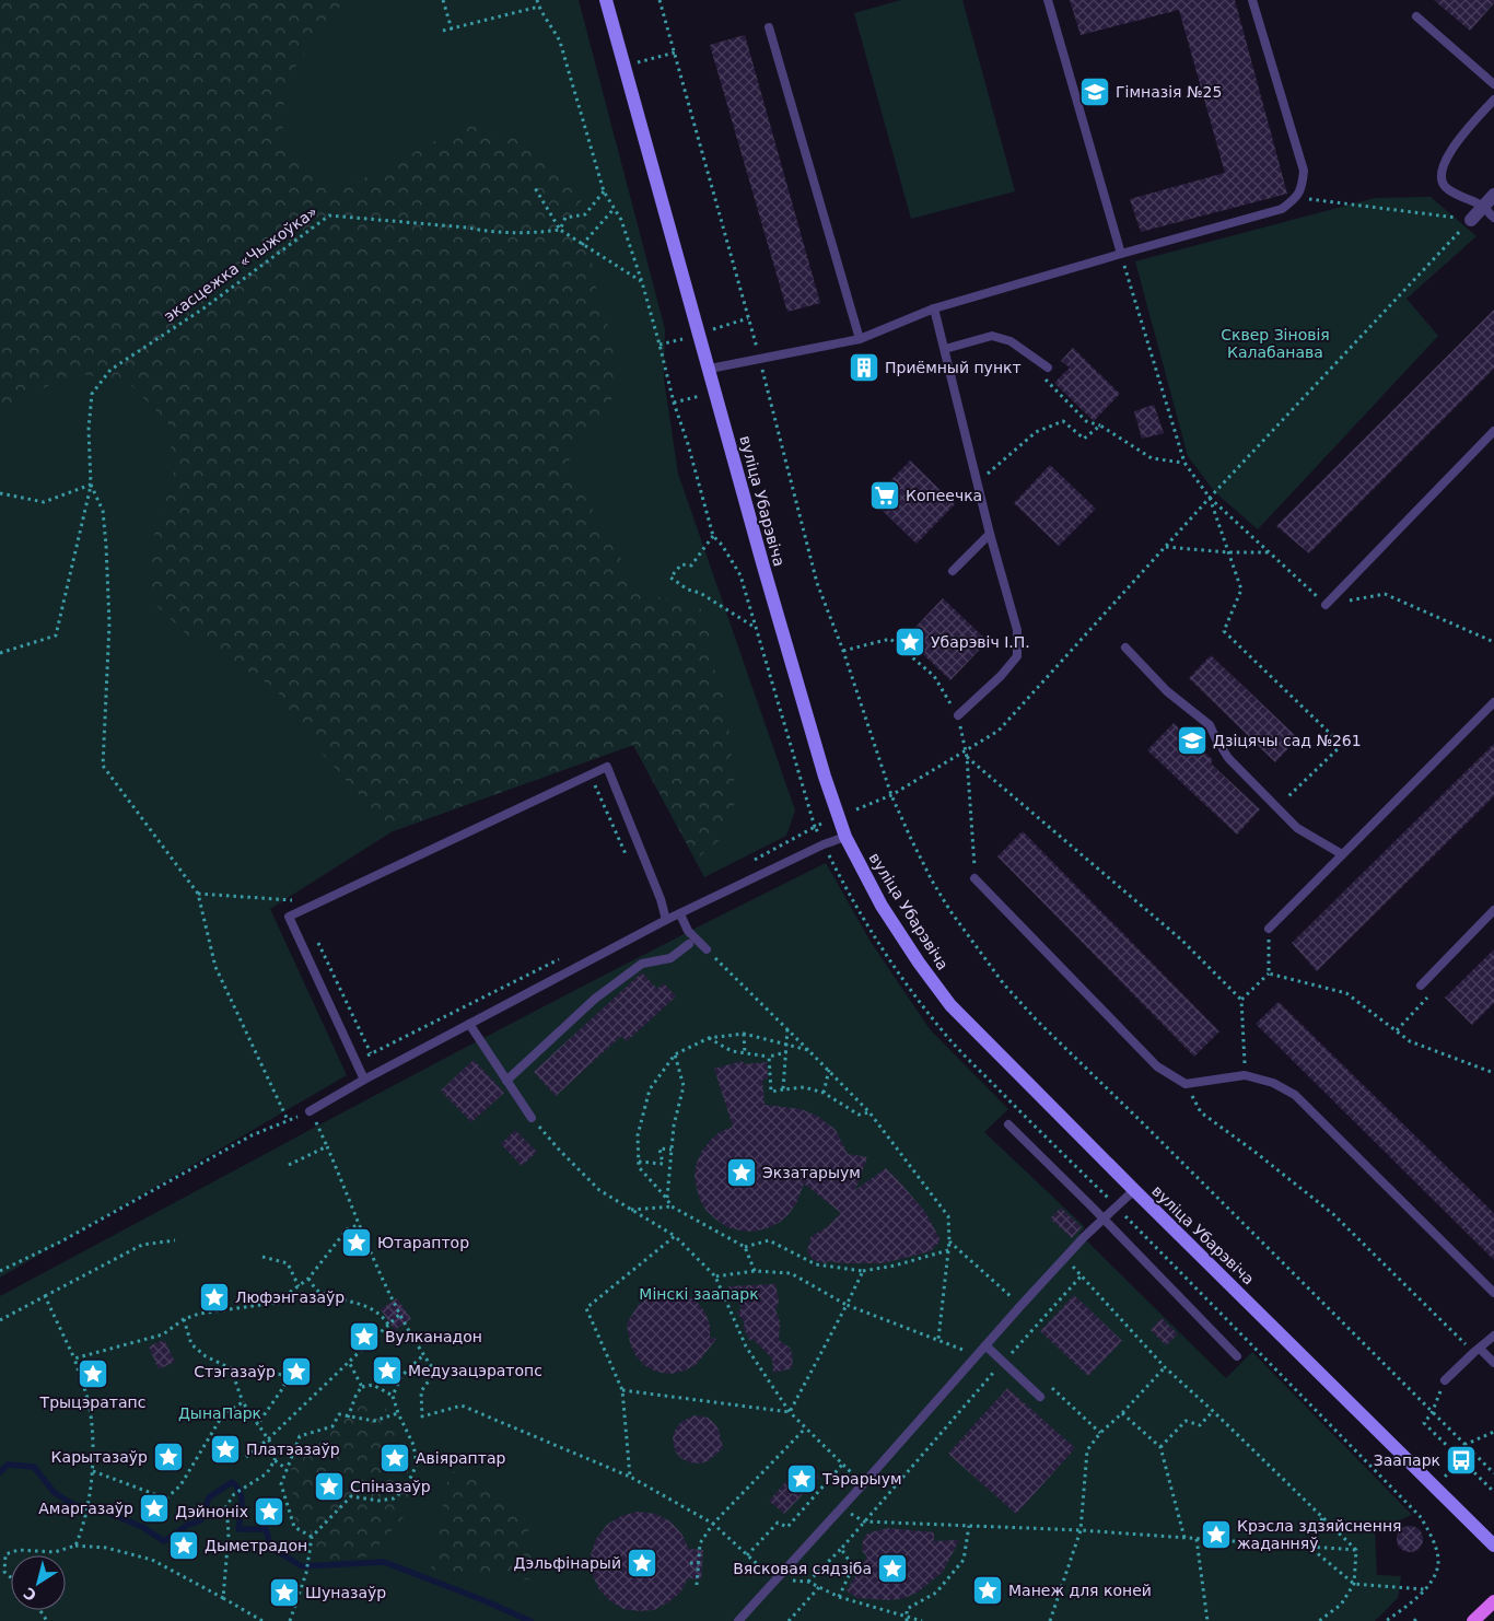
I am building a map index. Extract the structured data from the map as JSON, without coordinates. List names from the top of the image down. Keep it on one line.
{"streets":{"main road":["вуліца Убарэвіча"],"path":["экасцежка «Чыжоўка»"]},"parks":["Сквер Зіновія Калабанава","Мінскі заапарк","ДынаПарк"],"places":{"school or university":["Гімназія №25","Дзіцячы сад №261"],"building":["Приёмный пункт"],"supermarket":["Копеечка"],"place":["Убарэвіч І.П.","Экзатарыум","Ютараптор","Люфэнгазаўр","Вулканадон","Медузацэратопс","Стэгазаўр","Трыцэратапс","Платэазаўр","Карытазаўр","Авіяраптар","Тэрарыум","Спіназаўр","Амаргазаўр","Дэйноніх","Крэсла здзяйснення жаданняў","Дыметрадон","Дэльфінарый","Вясковая сядзіба","Манеж для коней","Шуназаўр"],"bus stop":["Заапарк"]},"north":"bottom left"}
